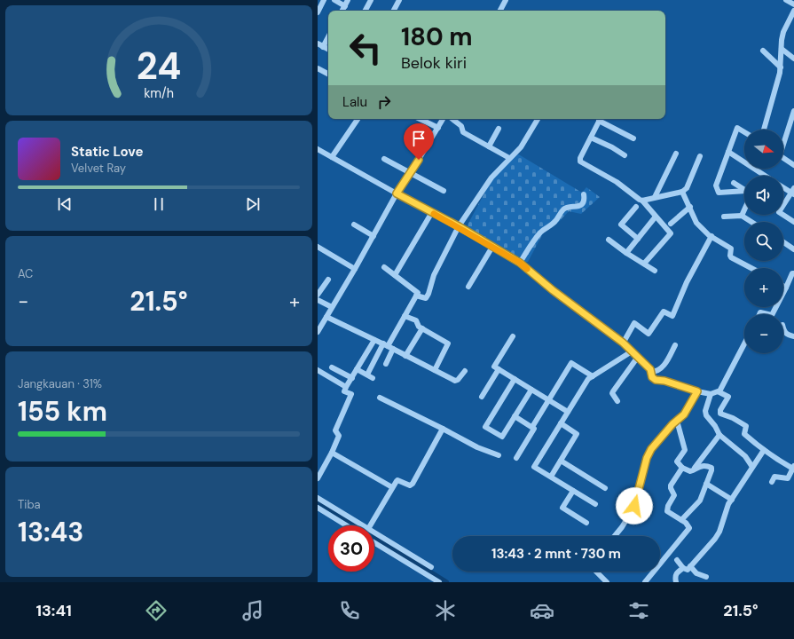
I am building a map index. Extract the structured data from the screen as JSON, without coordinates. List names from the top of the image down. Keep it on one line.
{"north":"right","page":{"turn":["180 m","Belok kiri"],"then":"Lalu","map_buttons":["+","−"],"song":["Static Love","Velvet Ray"],"tile":["AC",["Jangkauan · 31%","155 km"],["Tiba","13:43"]],"heat":["−","21.5°","+"],"limit":"30","trip":"13:43 · 2 mnt · 730 m","tabs":["13:41","21.5°"],"gauge":["24","km/h"]}}
